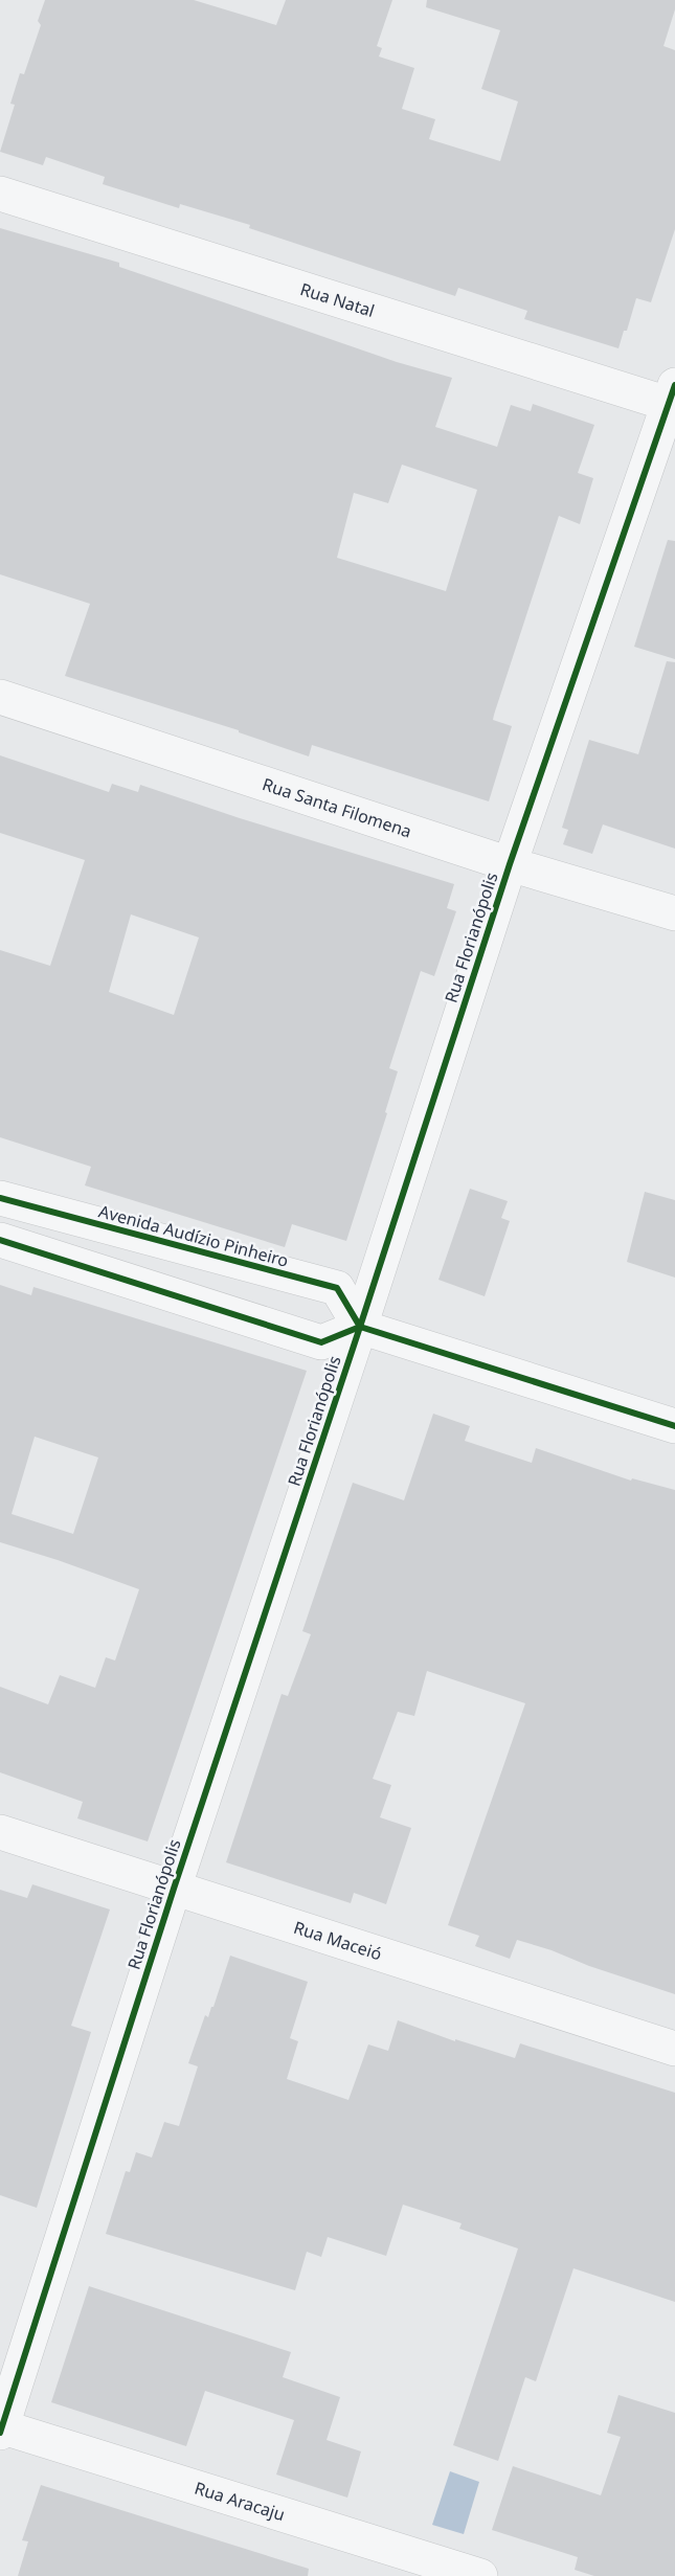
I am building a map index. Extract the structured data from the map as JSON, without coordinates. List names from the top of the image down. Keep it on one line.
{"streets":{"street":["Rua Natal","Rua Santa Filomena","Rua Florianópolis","Avenida Audízio Pinheiro","Rua Maceió","Rua Aracaju"]},"crossings":[["Rua Natal","Rua Florianópolis"],["Rua Santa Filomena","Rua Florianópolis"],["Rua Florianópolis","Avenida Audízio Pinheiro"],["Rua Florianópolis","Rua Maceió"],["Rua Florianópolis","Rua Aracaju"]]}
